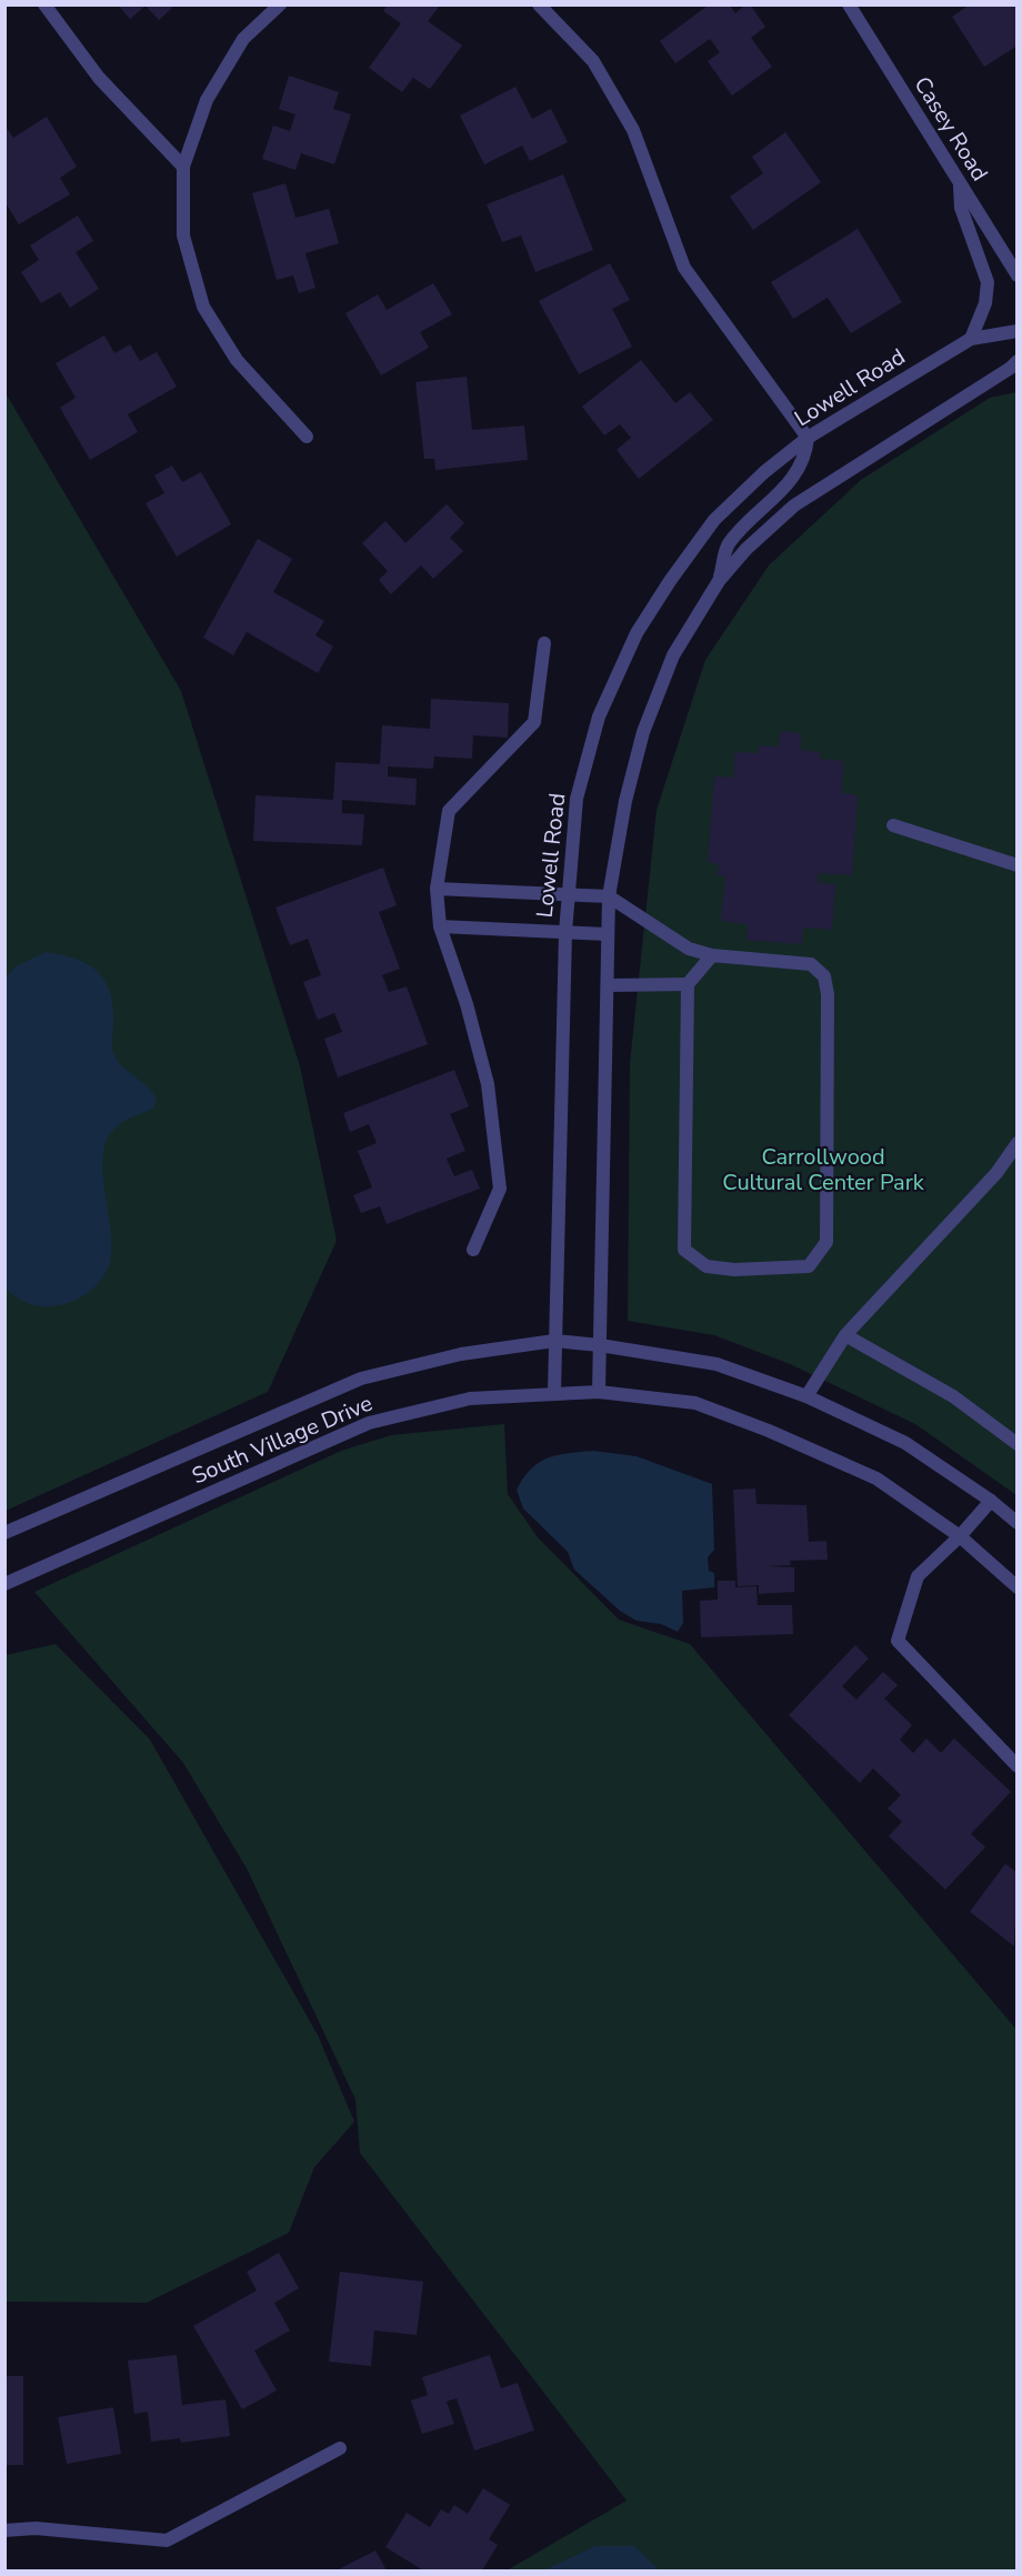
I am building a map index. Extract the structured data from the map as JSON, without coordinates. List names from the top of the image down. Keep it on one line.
{"streets":{"street":["Casey Road","Lowell Road","South Village Drive"]},"crossings":[["Lowell Road","South Village Drive"]],"parks":["Carrollwood Cultural Center Park"]}
